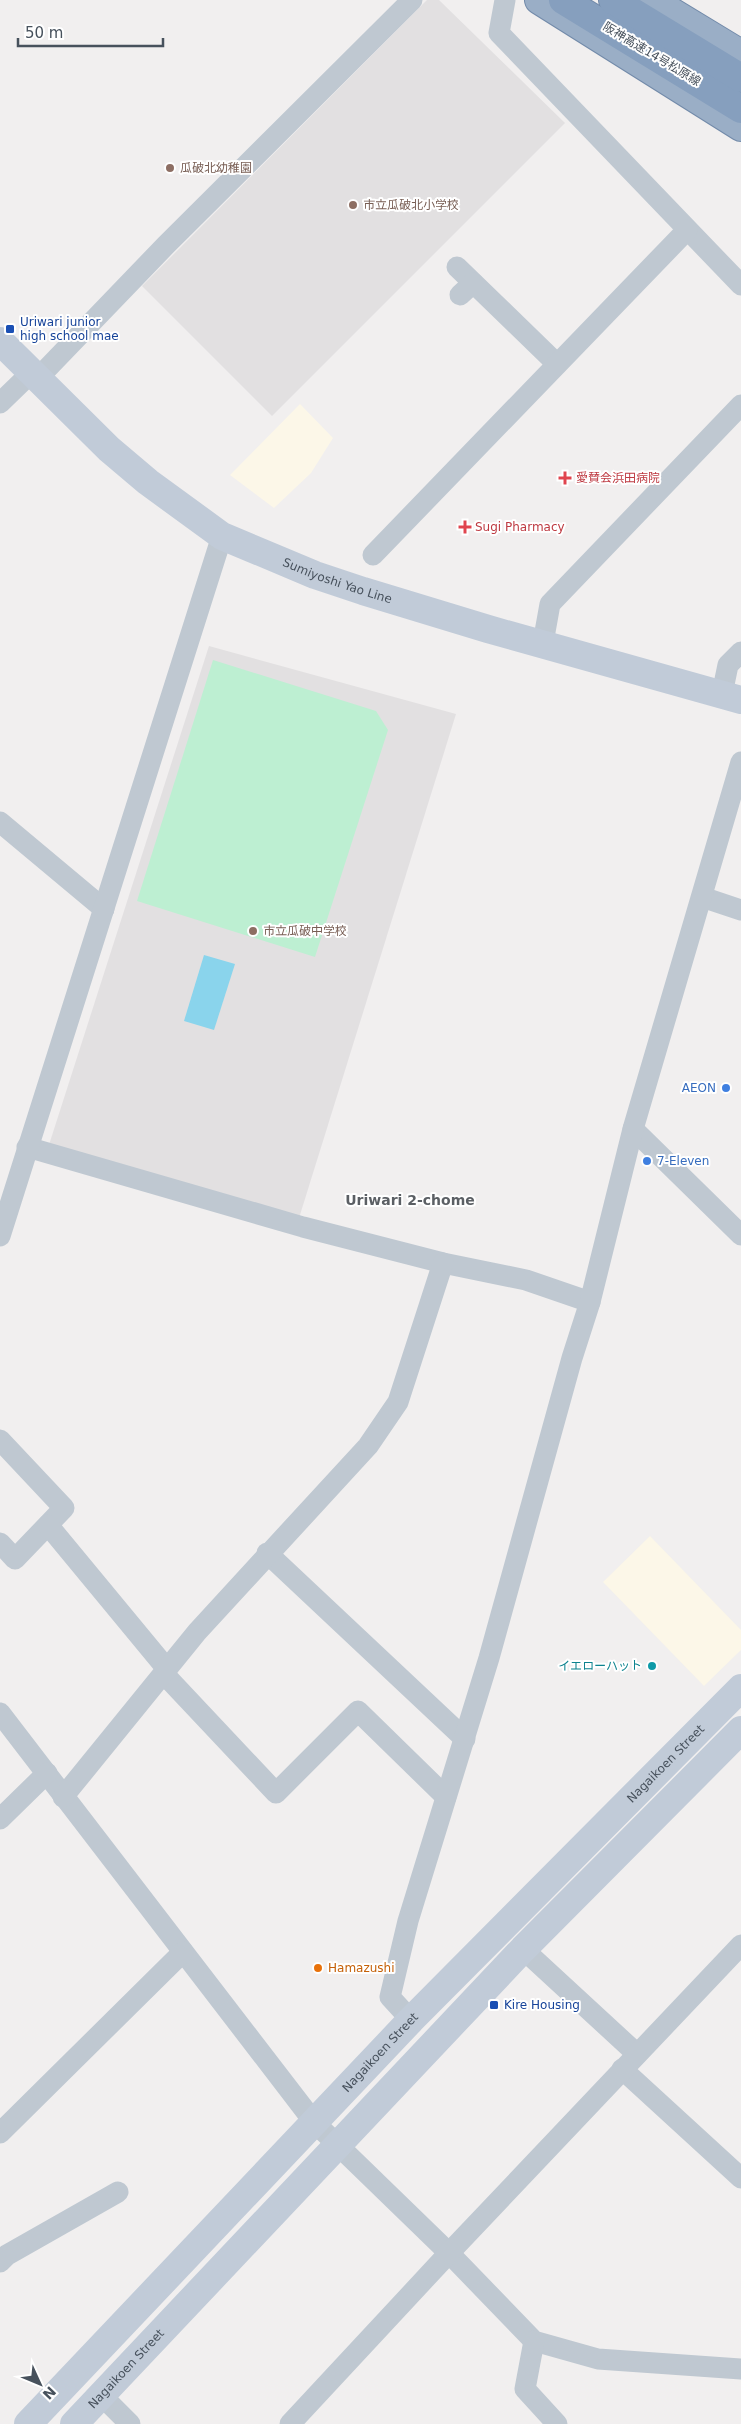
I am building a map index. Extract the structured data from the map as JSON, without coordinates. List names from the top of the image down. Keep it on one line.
{"streets":{"highway":["阪神高速14号松原線"],"main road":["Sumiyoshi Yao Line","Nagaikoen Street"]},"districts":["Uriwari 2-chome"],"places":{"other":["瓜破北幼稚園","市立瓜破北小学校","市立瓜破中学校","AEON","7-Eleven","イエローハット","Hamazushi"],"transit":["Uriwari junior high school mae","Kire Housing"],"health":["愛賛会浜田病院","Sugi Pharmacy"]},"scale_bar":"50 m","north":"bottom right"}
